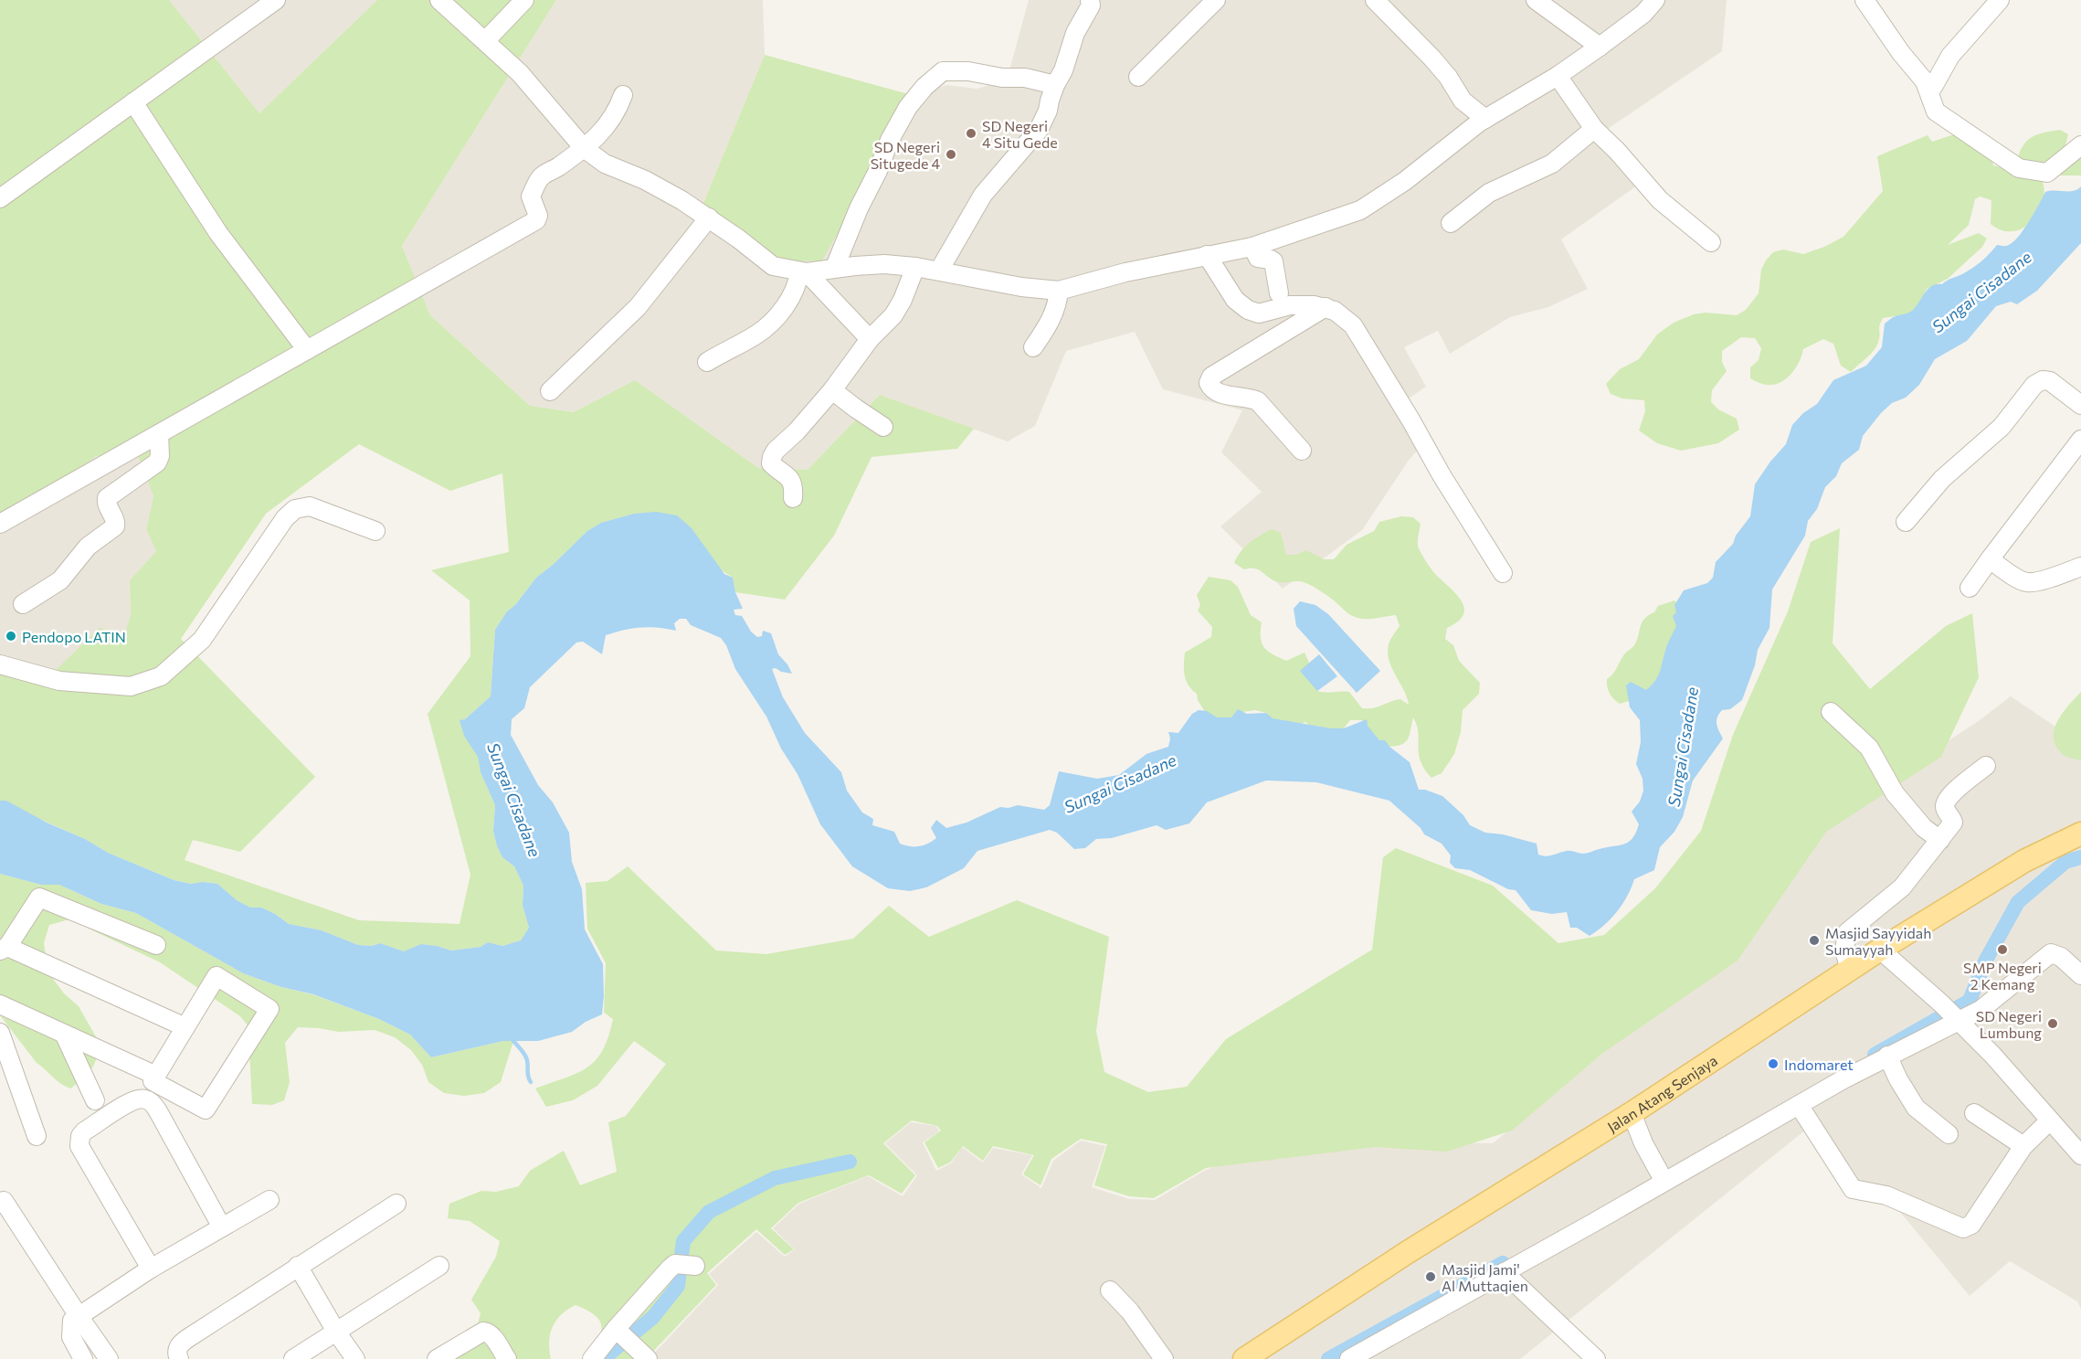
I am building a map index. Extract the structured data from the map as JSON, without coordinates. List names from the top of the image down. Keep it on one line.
{"streets":{"main road":["Jalan Atang Senjaya"]},"water":["Sungai Cisadane"],"places":["SD Negeri 4 Situ Gede","SD Negeri Situgede 4","Pendopo LATIN","Masjid Sayyidah Sumayyah","SMP Negeri 2 Kemang","SD Negeri Lumbung","Indomaret","Masjid Jami' Al Muttaqien"]}
